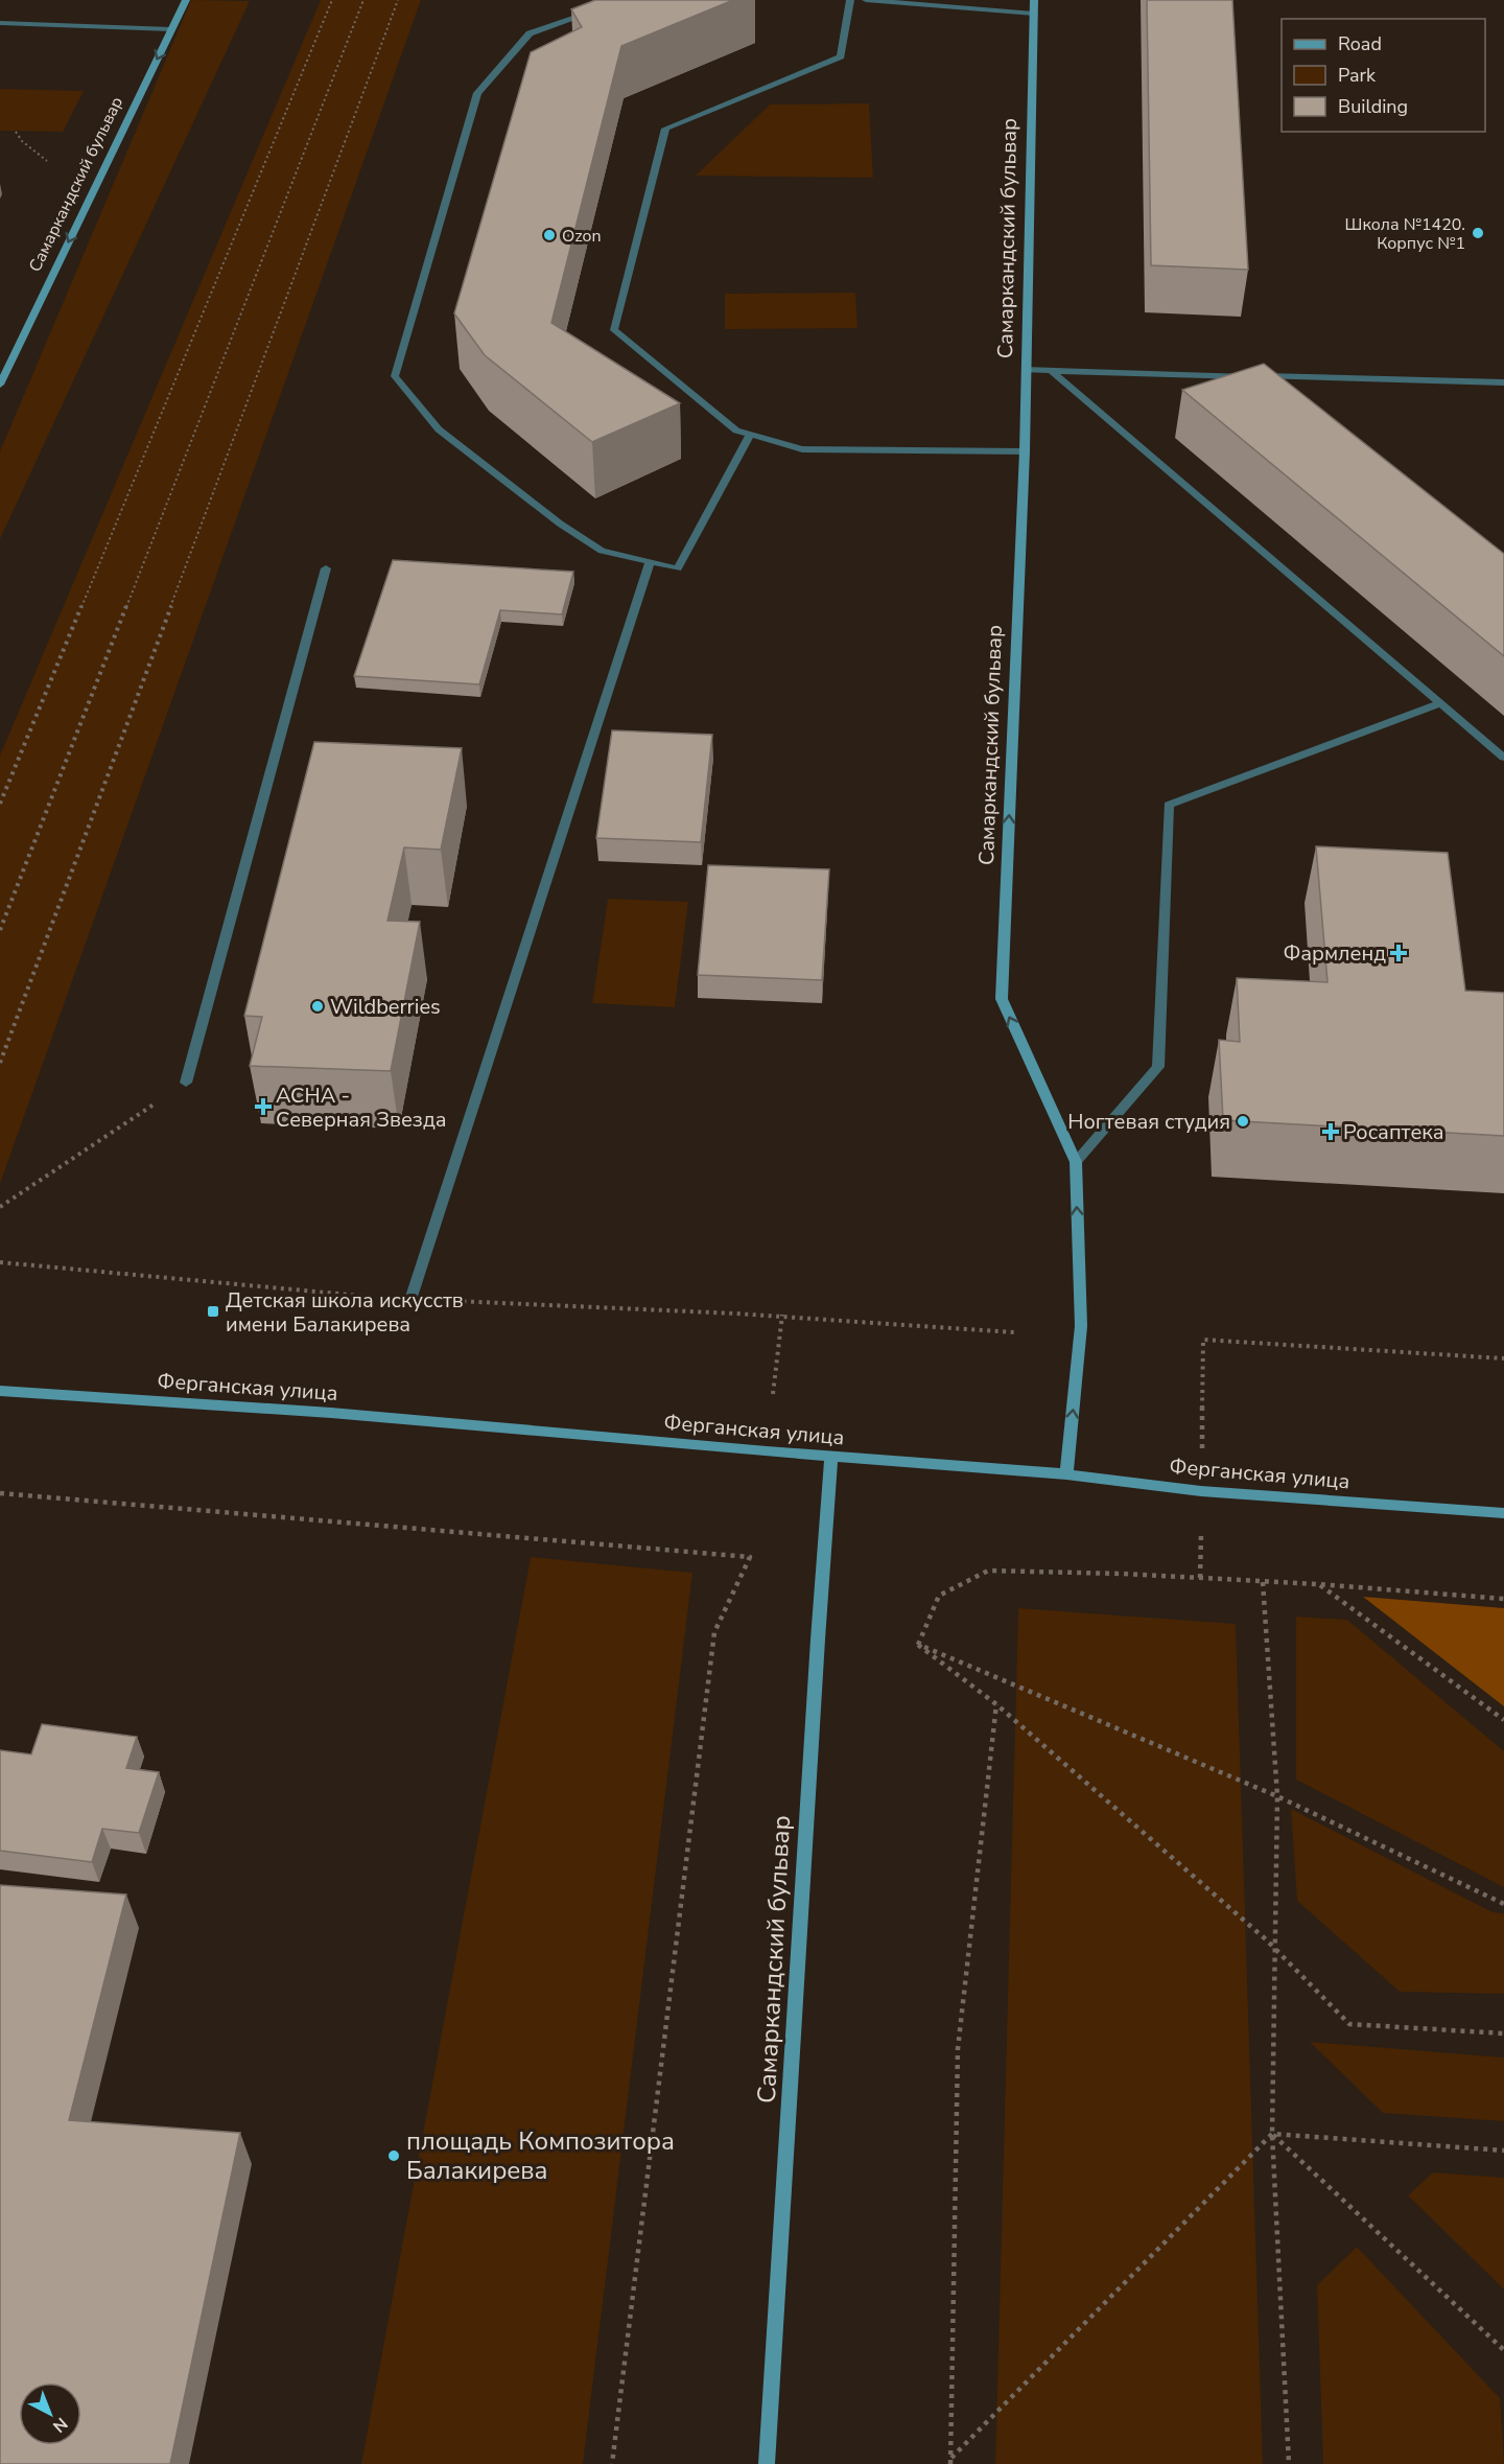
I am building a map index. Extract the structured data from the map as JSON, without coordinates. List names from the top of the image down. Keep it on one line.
{"streets":{"street":["Самаркандский бульвар","Ферганская улица"]},"crossings":[["Самаркандский бульвар","Ферганская улица"]],"places":{"other":["Школа №1420. Корпус №1","Ozon","Wildberries","Ногтевая студия","площадь Композитора Балакирева"],"health":["Фармленд","АСНА - Северная Звезда","Росаптека"],"transit":["Детская школа искусств имени Балакирева"]},"legend":["Road","Park","Building"],"north":"bottom right"}
